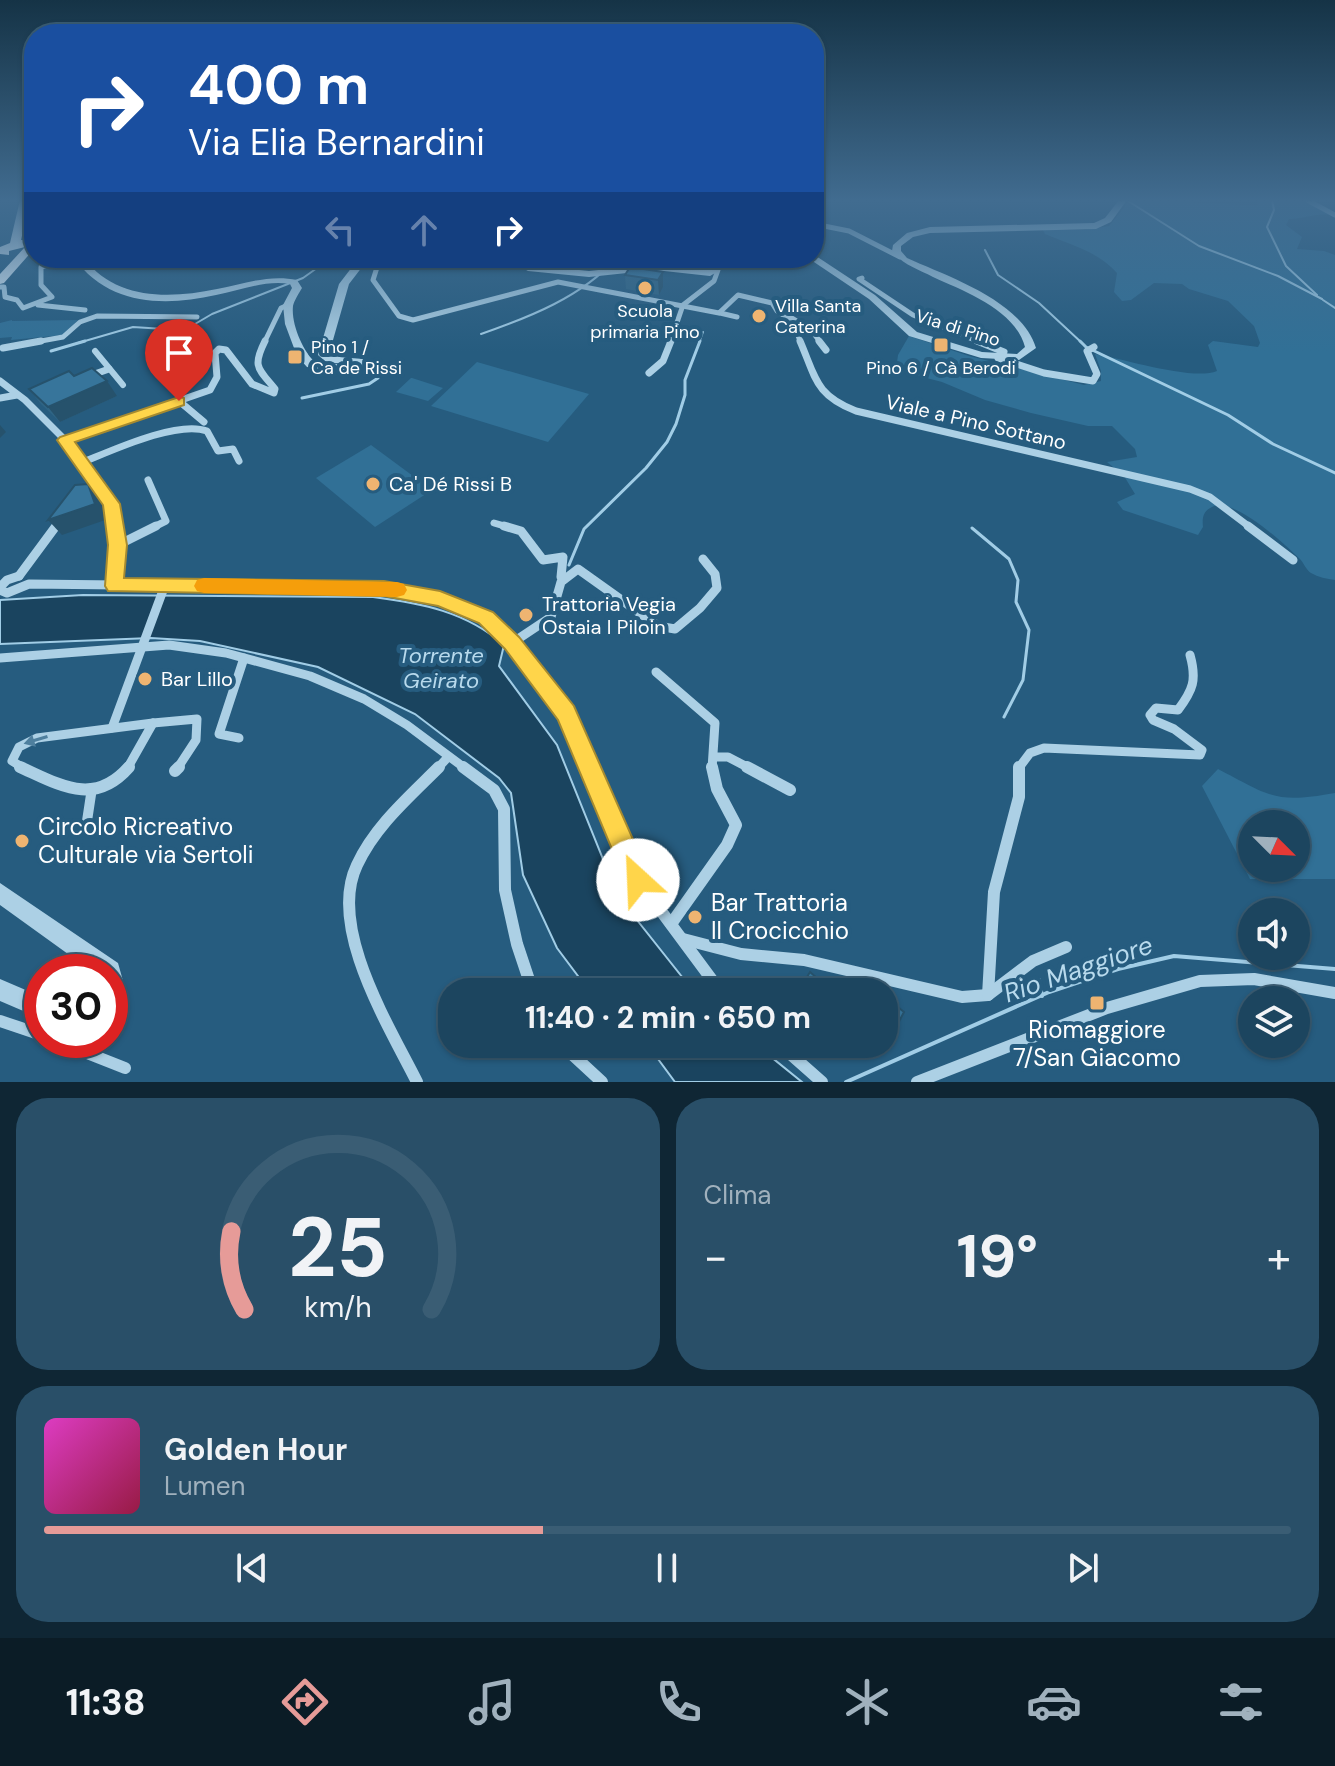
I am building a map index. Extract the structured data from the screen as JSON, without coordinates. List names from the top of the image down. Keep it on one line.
{"streets":{"street":["Via di Pino","Viale a Pino Sottano"]},"water":["Torrente Geirato","Rio Maggiore"],"places":{"other":["Scuola primaria Pino","Villa Santa Caterina","Ca' Dé Rissi B","Trattoria Vegia Ostaia I Piloin","Bar Lillo","Circolo Ricreativo Culturale via Sertoli","Bar Trattoria Il Crocicchio"],"transit":["Pino 6 / Cà Berodi","Pino 1 / Ca de Rissi","Riomaggiore 7/San Giacomo"]},"north":"bottom right","page":{"turn":["400 m","Via Elia Bernardini"],"limit":"30","trip":"11:40 · 2 min · 650 m","tile":"Clima","heat":["−","19°","+"],"song":["Golden Hour","Lumen"],"tabs":"11:38","gauge":["25","km/h"]}}
